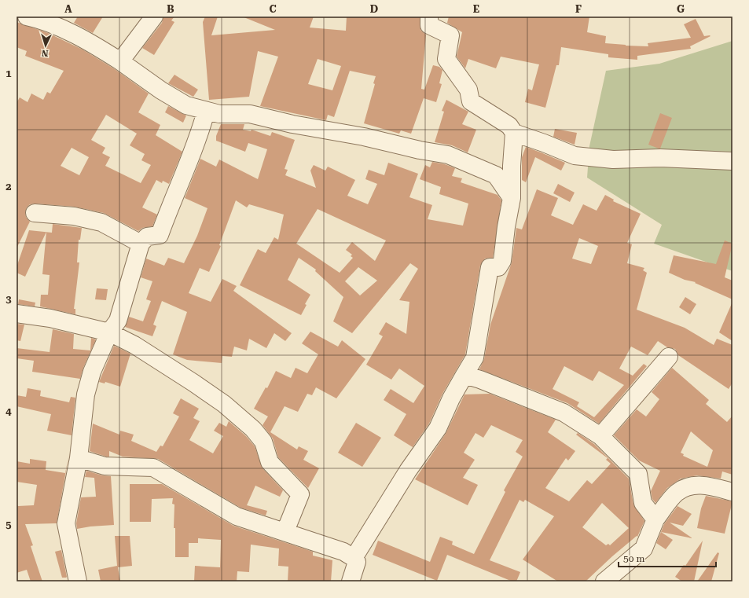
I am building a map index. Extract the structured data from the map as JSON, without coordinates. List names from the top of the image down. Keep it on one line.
{"scale_bar":"50 m","north":"bottom","grid":{"columns":["A","B","C","D","E","F","G"],"rows":["1","2","3","4","5"]}}
